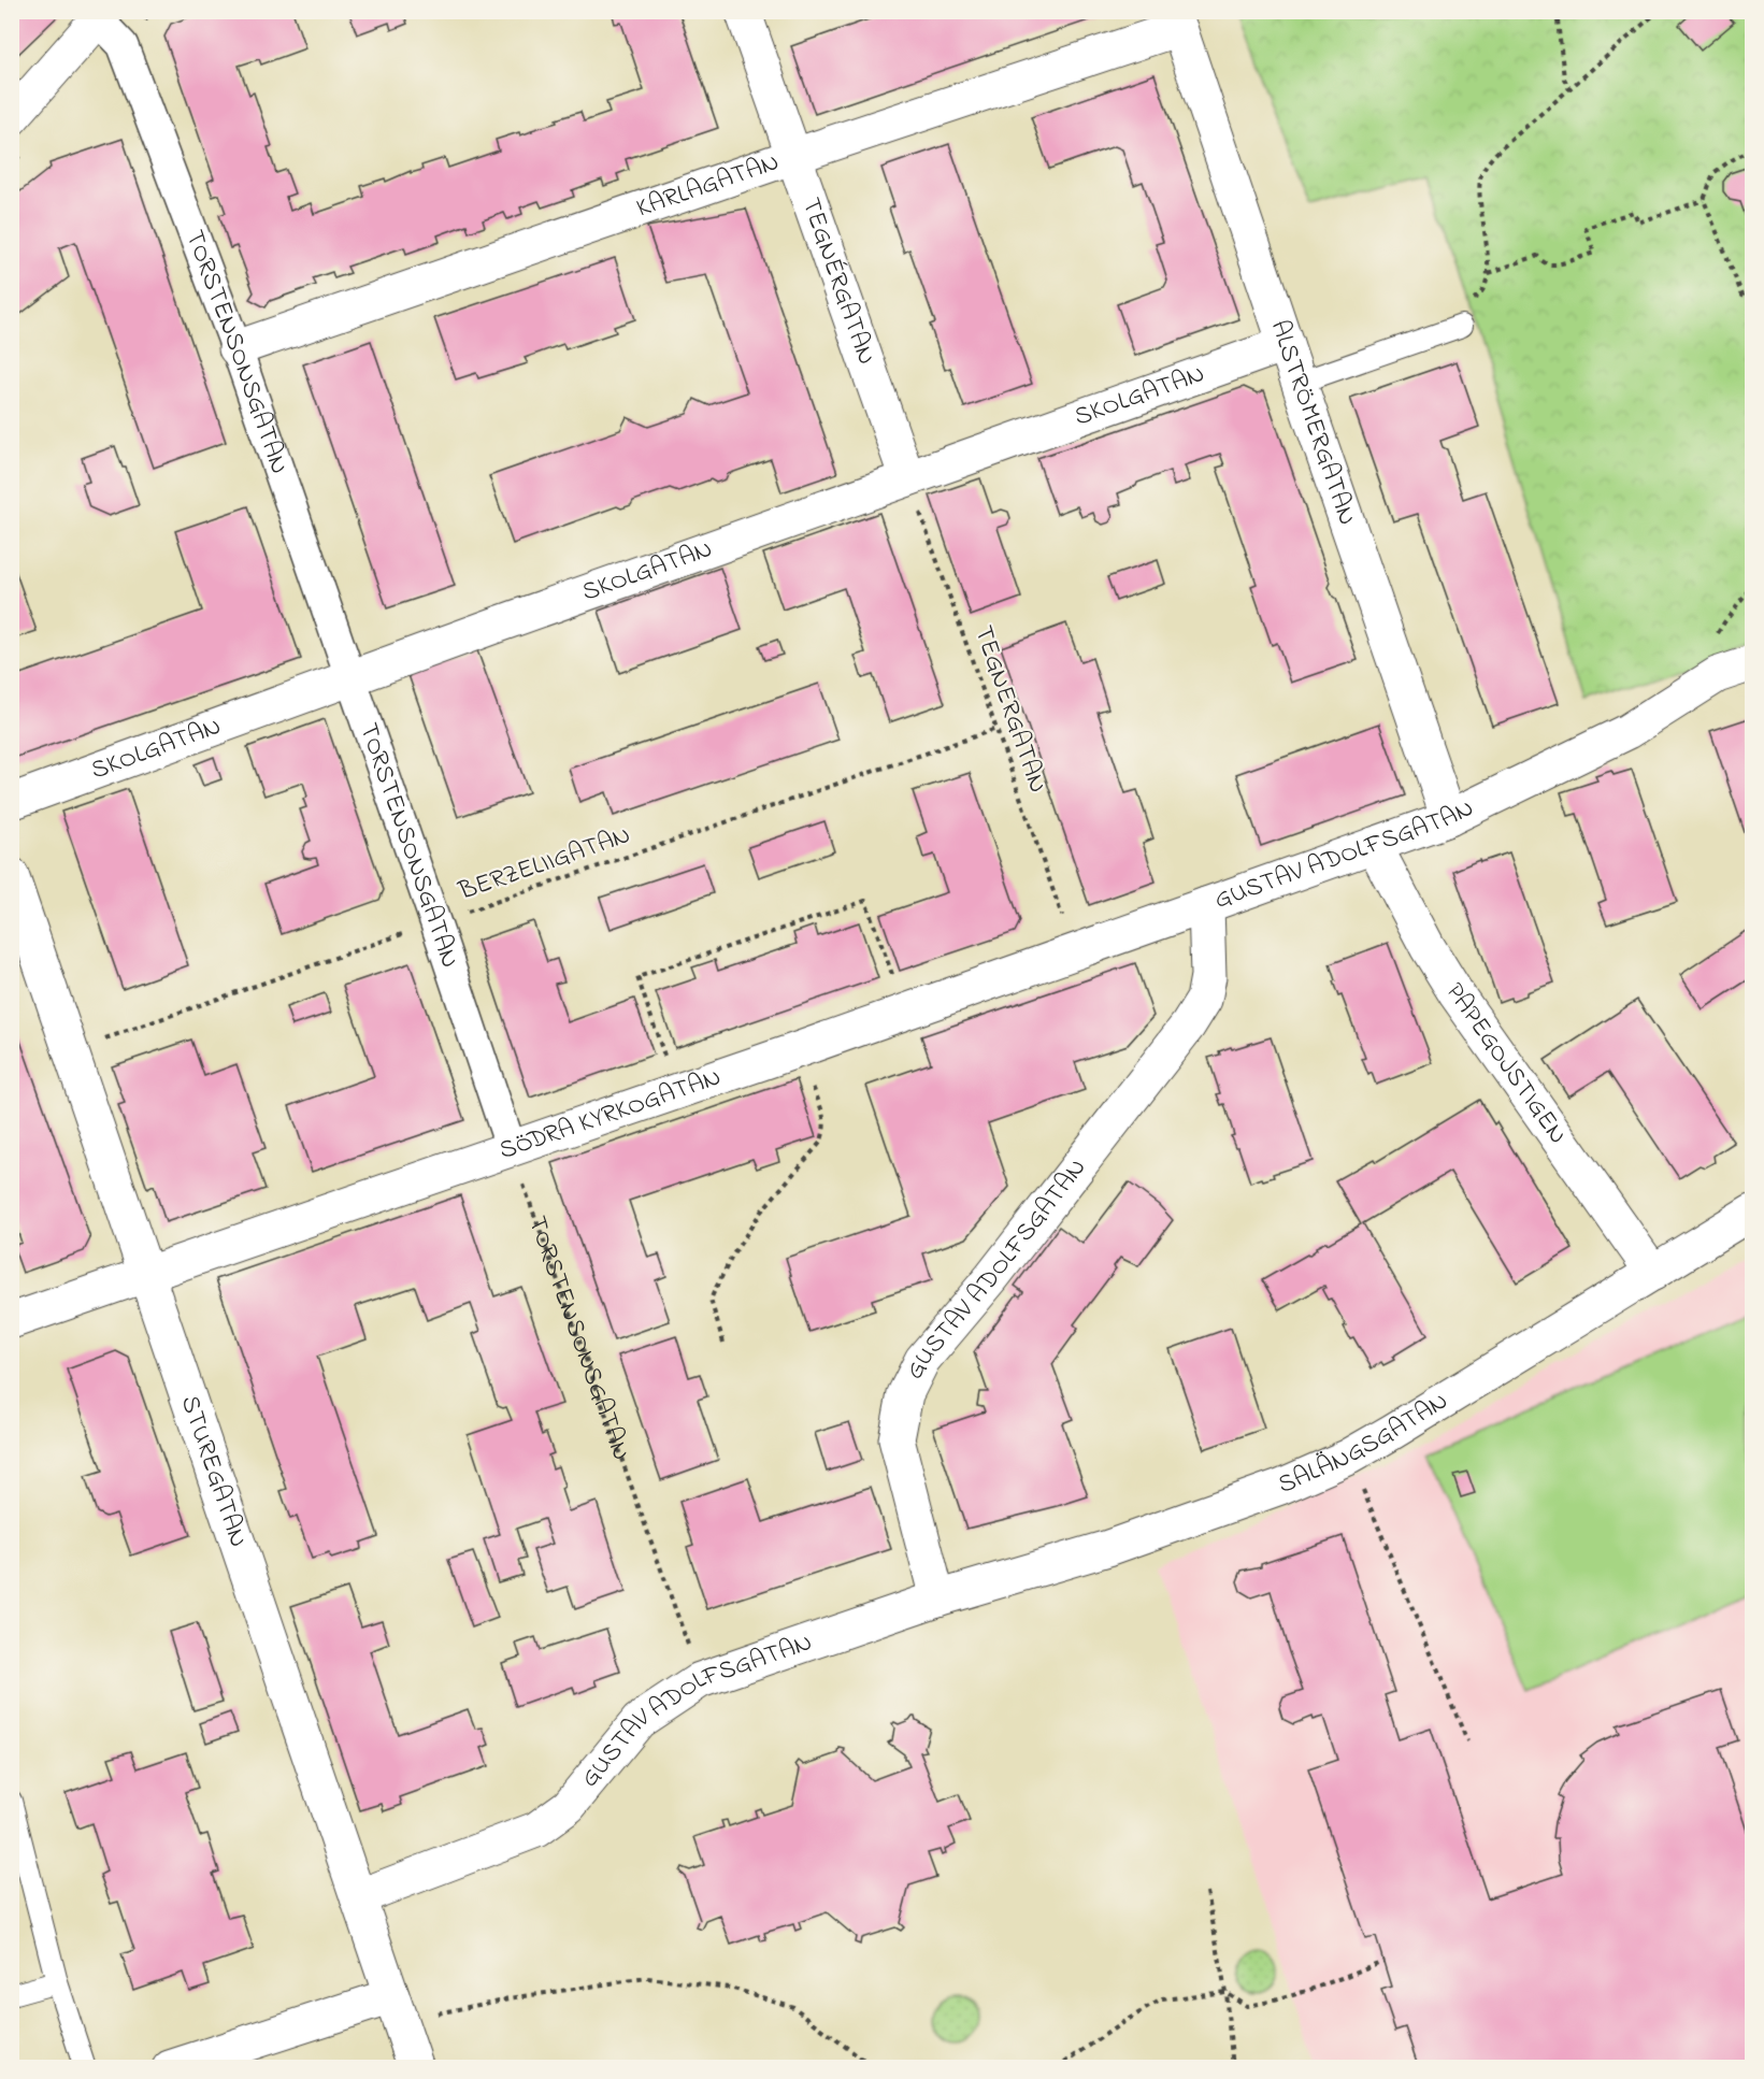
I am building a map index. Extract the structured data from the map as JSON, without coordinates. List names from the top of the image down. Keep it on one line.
{"streets":{"street":["KARLAGATAN","TEGNÉRGATAN","TORSTENSONSGATAN","SKOLGATAN","ALSTRÖMERGATAN","GUSTAV ADOLFSGATAN","PAPEGOJSTIGEN","SÖDRA KYRKOGATAN","SALÄNGSGATAN","STUREGATAN"],"path":["TEGNERGATAN","BERZELIIGATAN"]},"crossings":[["KARLAGATAN","TEGNÉRGATAN"],["KARLAGATAN","TORSTENSONSGATAN"],["KARLAGATAN","ALSTRÖMERGATAN"],["TEGNÉRGATAN","SKOLGATAN"],["TEGNÉRGATAN","TEGNERGATAN"],["TORSTENSONSGATAN","SKOLGATAN"],["TORSTENSONSGATAN","GUSTAV ADOLFSGATAN"],["TORSTENSONSGATAN","BERZELIIGATAN"],["TORSTENSONSGATAN","SÖDRA KYRKOGATAN"],["SKOLGATAN","ALSTRÖMERGATAN"],["SKOLGATAN","TEGNERGATAN"],["ALSTRÖMERGATAN","GUSTAV ADOLFSGATAN"],["TEGNERGATAN","BERZELIIGATAN"],["TEGNERGATAN","SÖDRA KYRKOGATAN"],["GUSTAV ADOLFSGATAN","PAPEGOJSTIGEN"],["GUSTAV ADOLFSGATAN","SÖDRA KYRKOGATAN"],["GUSTAV ADOLFSGATAN","SALÄNGSGATAN"],["GUSTAV ADOLFSGATAN","STUREGATAN"],["BERZELIIGATAN","STUREGATAN"],["PAPEGOJSTIGEN","SALÄNGSGATAN"],["SÖDRA KYRKOGATAN","STUREGATAN"]]}
